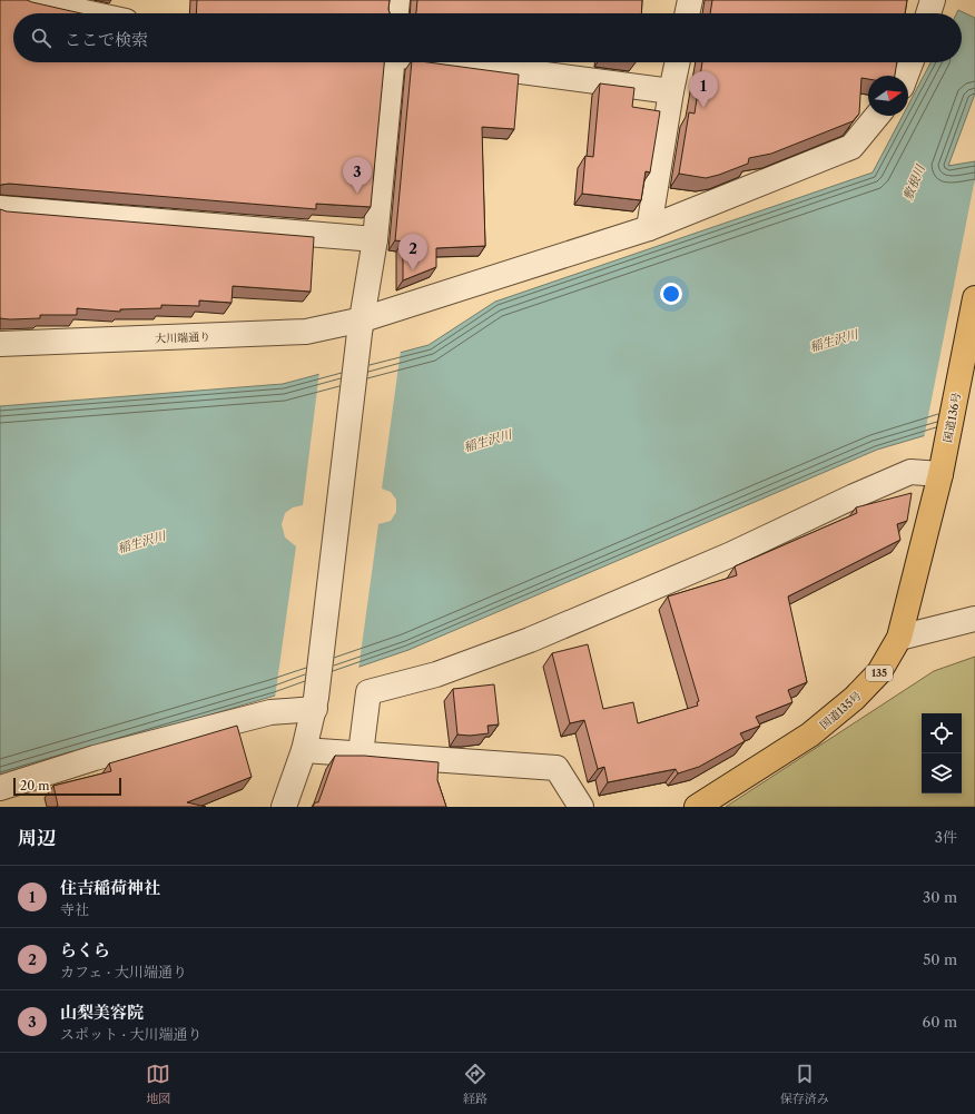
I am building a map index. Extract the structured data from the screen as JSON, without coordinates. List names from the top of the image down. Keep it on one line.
{"streets":{"highway":["国道136号","135","国道135号"],"street":["大川端通り"]},"crossings":[["国道136号","国道135号"]],"water":["敷根川","稲生沢川"],"scale_bar":"20 m","north":"right","page":{"search":"ここで検索","pins":["1","3","2"],"scale":"20 m","heading":["周辺","3件"],"list":[{"mark":"1","name":"住吉稲荷神社","note":"寺社","value":"30 m"},{"mark":"2","name":"らくら","note":"カフェ · 大川端通り","value":"50 m"},{"mark":"3","name":"山梨美容院","note":"スポット · 大川端通り","value":"60 m"}],"nav":["地図","経路","保存済み"]}}
